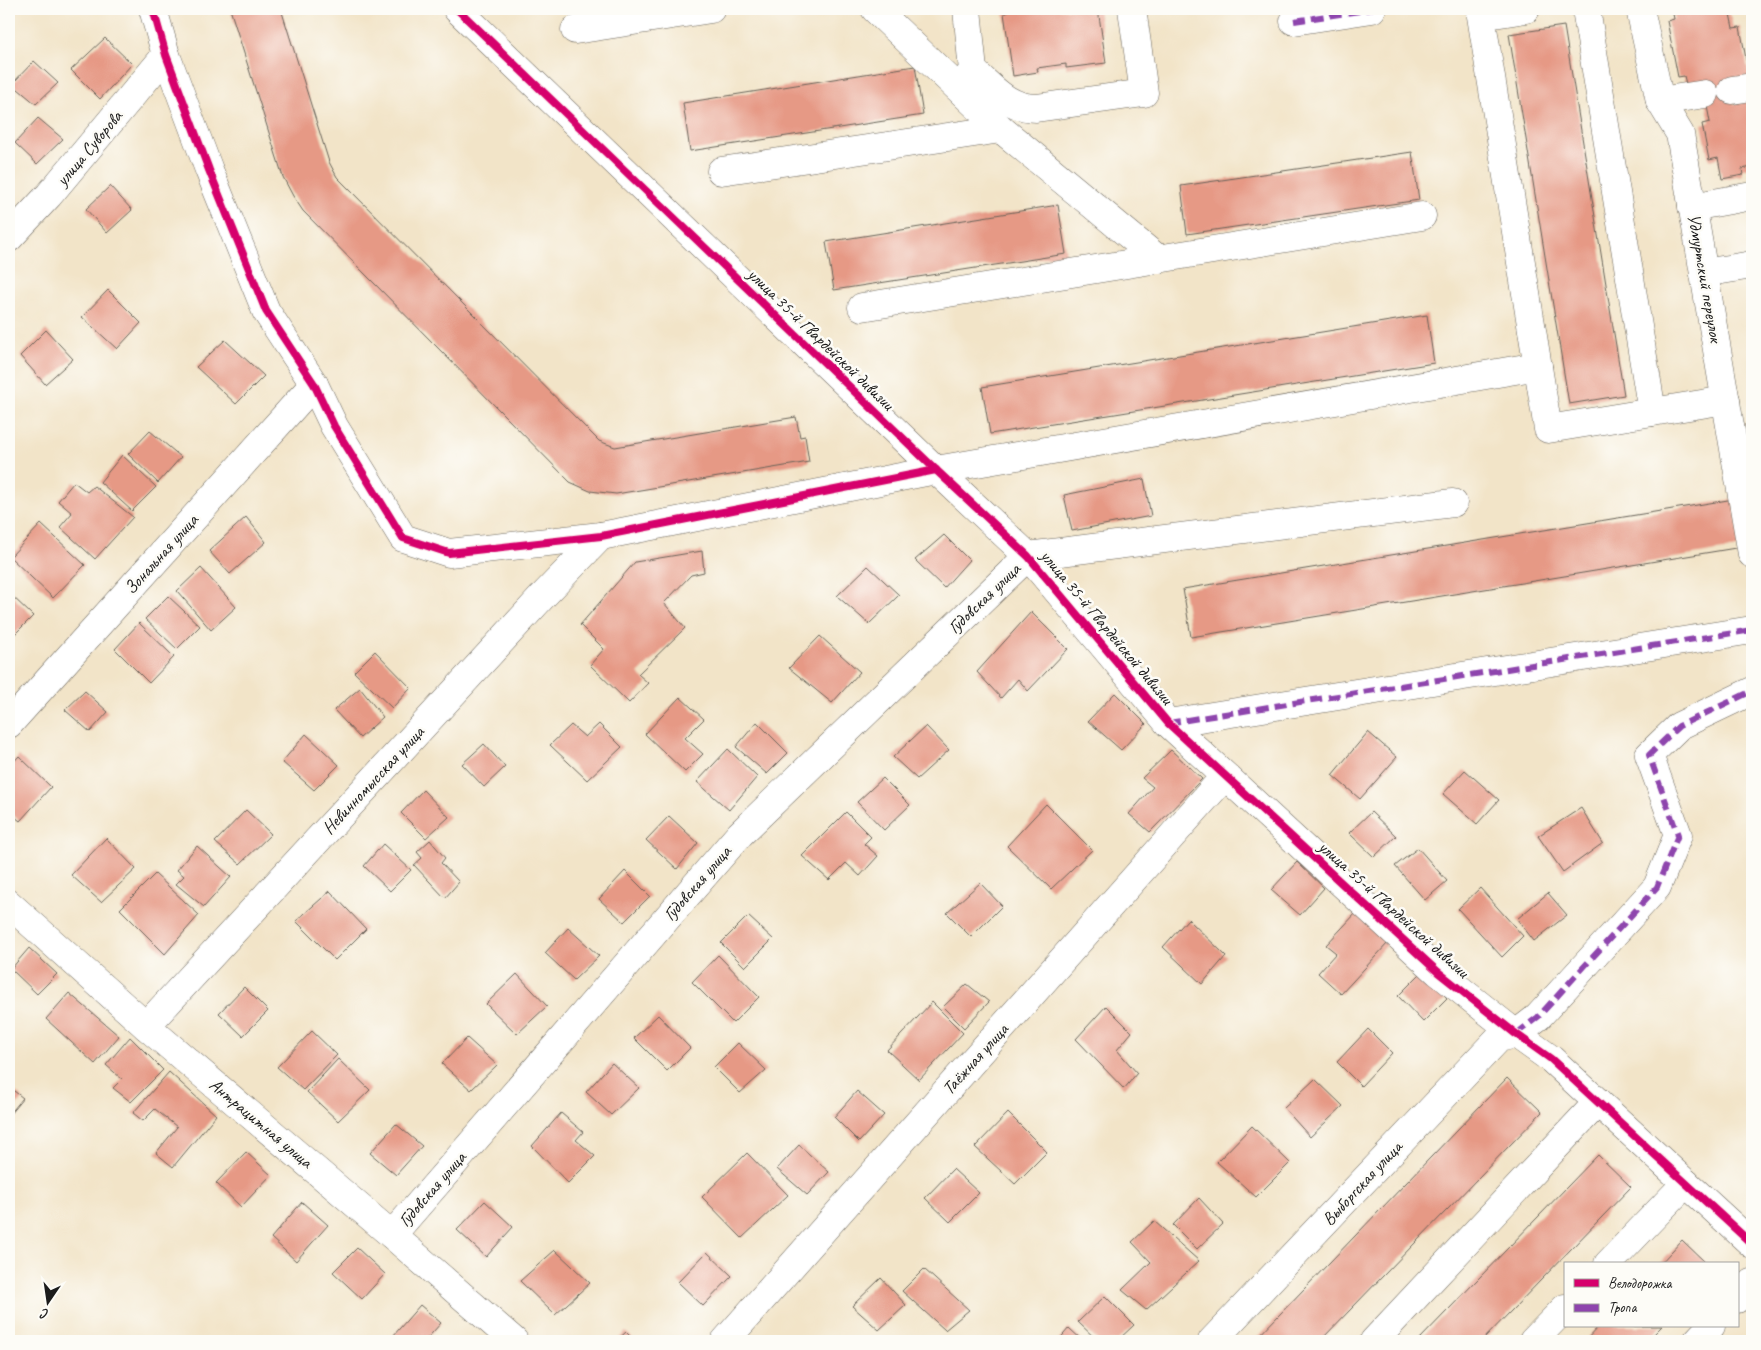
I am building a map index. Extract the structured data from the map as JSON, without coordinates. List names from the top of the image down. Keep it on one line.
{"streets":{"street":["улица Суворова","Удмуртский переулок","улица 35-й Гвардейской дивизии","Зональная улица","Гудовская улица","Невинномысская улица","Таёжная улица","Антрацитная улица","Выборгская улица"]},"crossings":[["улица 35-й Гвардейской дивизии","Гудовская улица"],["улица 35-й Гвардейской дивизии","Таёжная улица"],["улица 35-й Гвардейской дивизии","Выборгская улица"],["Гудовская улица","Антрацитная улица"],["Невинномысская улица","Антрацитная улица"]],"legend":["Велодорожка","Тропа"],"north":"bottom"}
